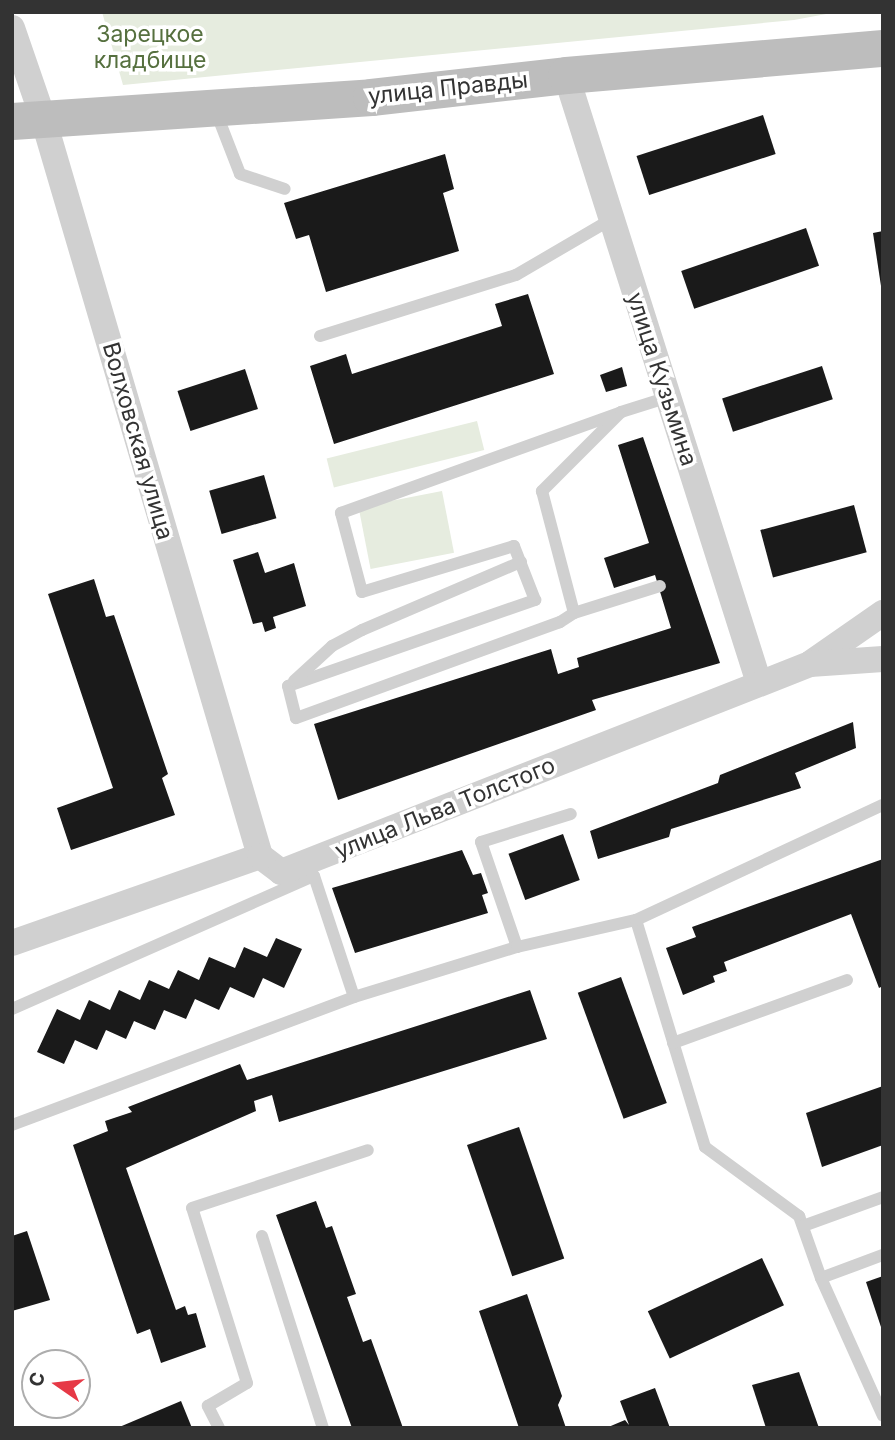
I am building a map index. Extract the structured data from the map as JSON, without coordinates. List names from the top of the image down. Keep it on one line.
{"streets":{"main road":["улица Правды"],"street":["улица Кузьмина","Волховская улица","улица Льва Толстого"]},"crossings":[["улица Правды","улица Кузьмина"],["улица Правды","Волховская улица"],["улица Кузьмина","улица Льва Толстого"],["Волховская улица","улица Льва Толстого"]],"parks":["Зарецкое кладбище"],"north":"left"}
